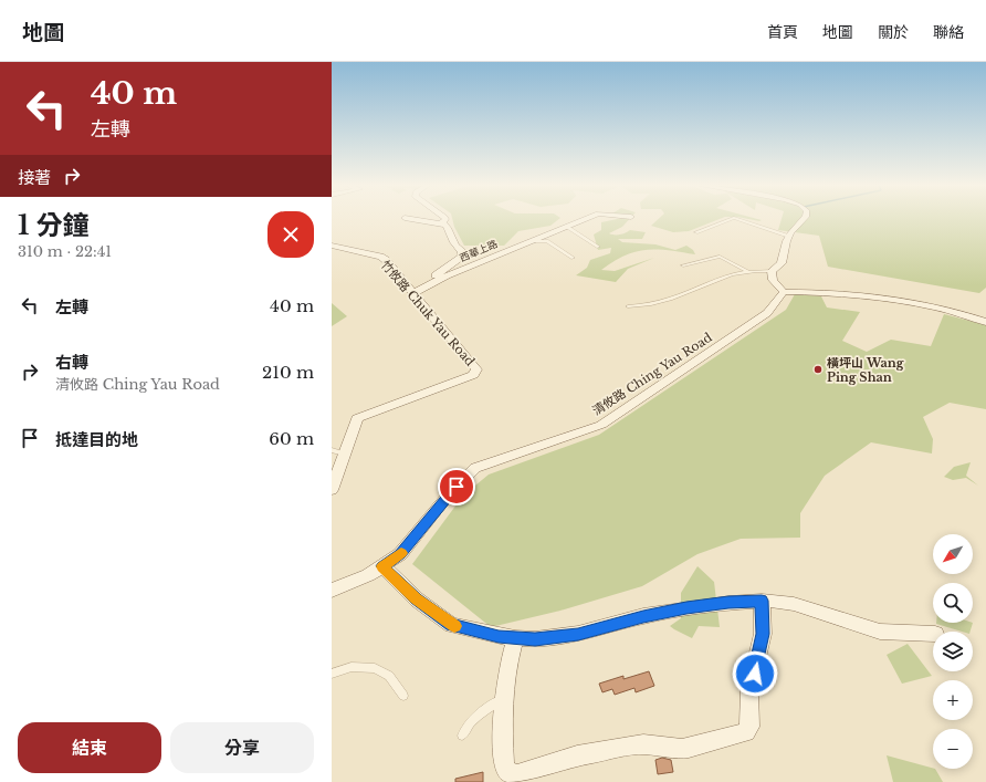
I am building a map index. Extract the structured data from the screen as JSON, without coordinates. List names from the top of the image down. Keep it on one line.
{"streets":{"street":["西華上路","竹攸路 Chuk Yau Road","清攸路 Ching Yau Road"]},"crossings":[["西華上路","竹攸路 Chuk Yau Road"]],"places":["橫坪山 Wang Ping Shan"],"north":"bottom left","page":{"header":"地圖","nav":["首頁","地圖","關於","聯絡"],"turn":["40 m","左轉"],"then":"接著","heading":["1 分鐘","310 m · 22:41"],"list":[{"name":"左轉","value":"40 m"},{"name":"右轉","note":"清攸路 Ching Yau Road","value":"210 m"},{"name":"抵達目的地","value":"60 m"}],"map_buttons":["+","−"],"buttons":["結束","分享"]}}
